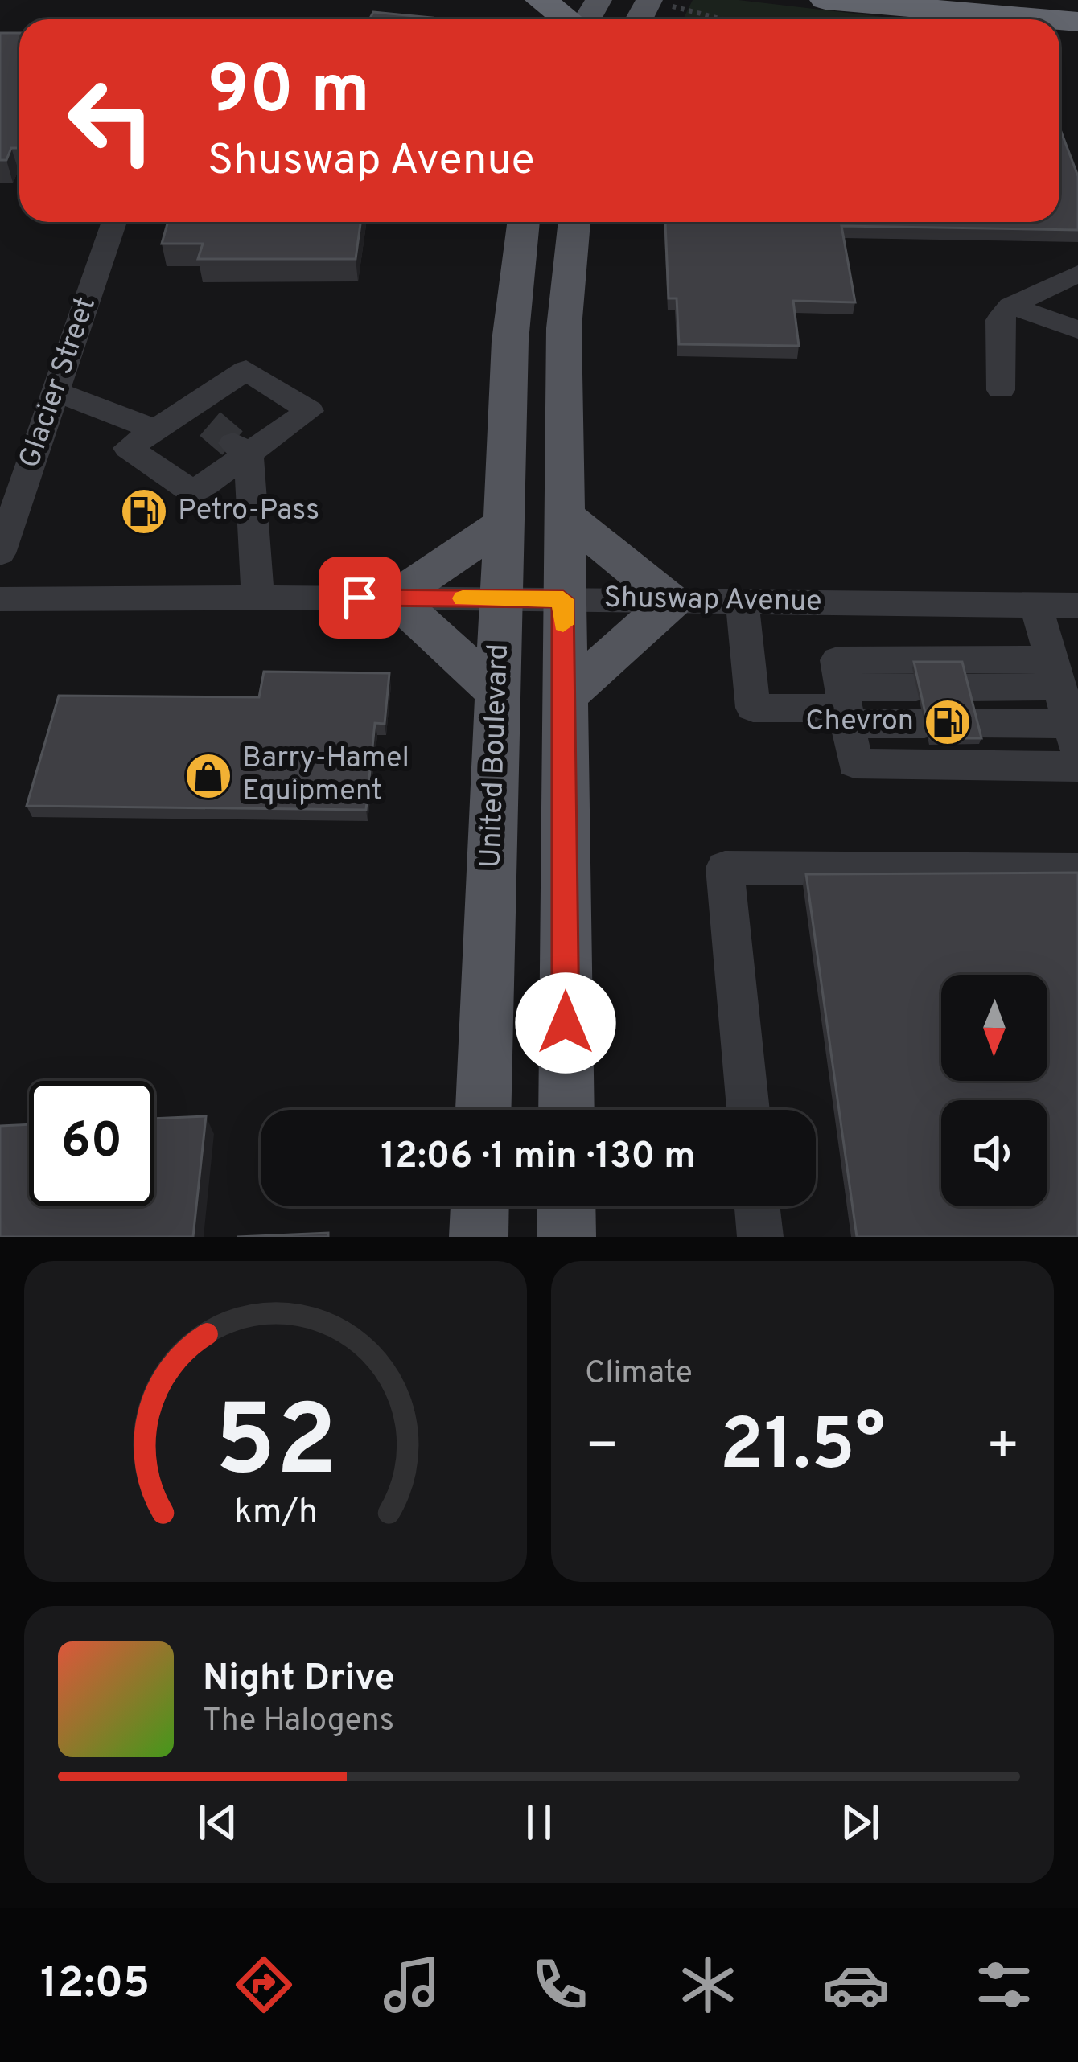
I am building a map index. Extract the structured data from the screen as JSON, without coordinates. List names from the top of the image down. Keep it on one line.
{"streets":{"main road":["United Boulevard"],"street":["Glacier Street","Shuswap Avenue"]},"crossings":[["Shuswap Avenue","United Boulevard"]],"places":{"fuel station":["Petro-Pass","Chevron"],"shop":["Barry-Hamel Equipment"]},"north":"bottom","page":{"turn":["90 m","Shuswap Avenue"],"limit":"60","trip":"12:06 · 1 min · 130 m","tile":"Climate","heat":["−","21.5°","+"],"song":["Night Drive","The Halogens"],"tabs":"12:05","gauge":["52","km/h"]}}
